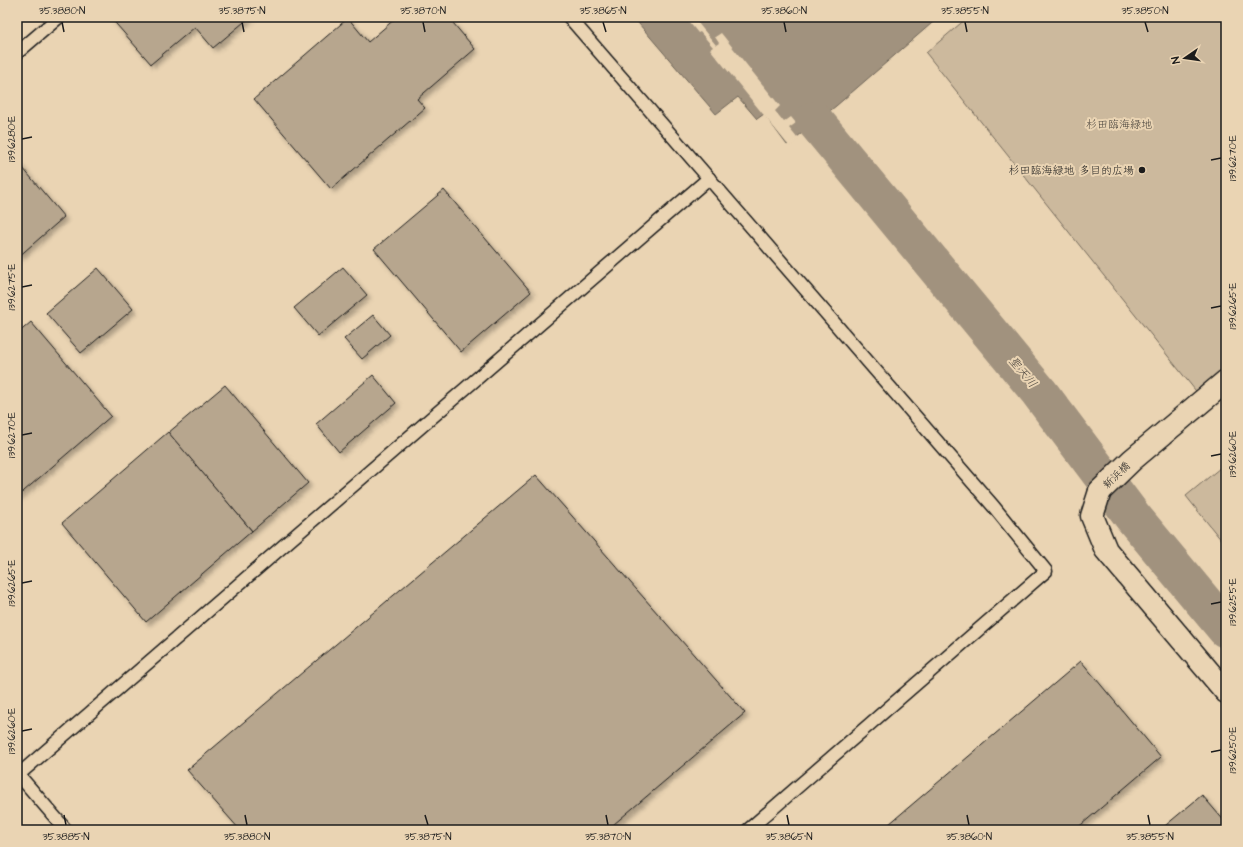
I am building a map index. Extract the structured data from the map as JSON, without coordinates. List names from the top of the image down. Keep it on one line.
{"streets":{"street":["新浜橋"]},"water":["聖天川"],"parks":["杉田臨海緑地"],"places":["杉田臨海緑地 多目的広場"],"north":"left","coordinates":["35.3880°N","35.3875°N","35.3870°N","35.3865°N","35.3860°N","35.3855°N","35.3850°N","139.6280°E","139.6270°E","139.6275°E","139.6265°E","139.6260°E","139.6255°E","139.6250°E","35.3885°N"]}
